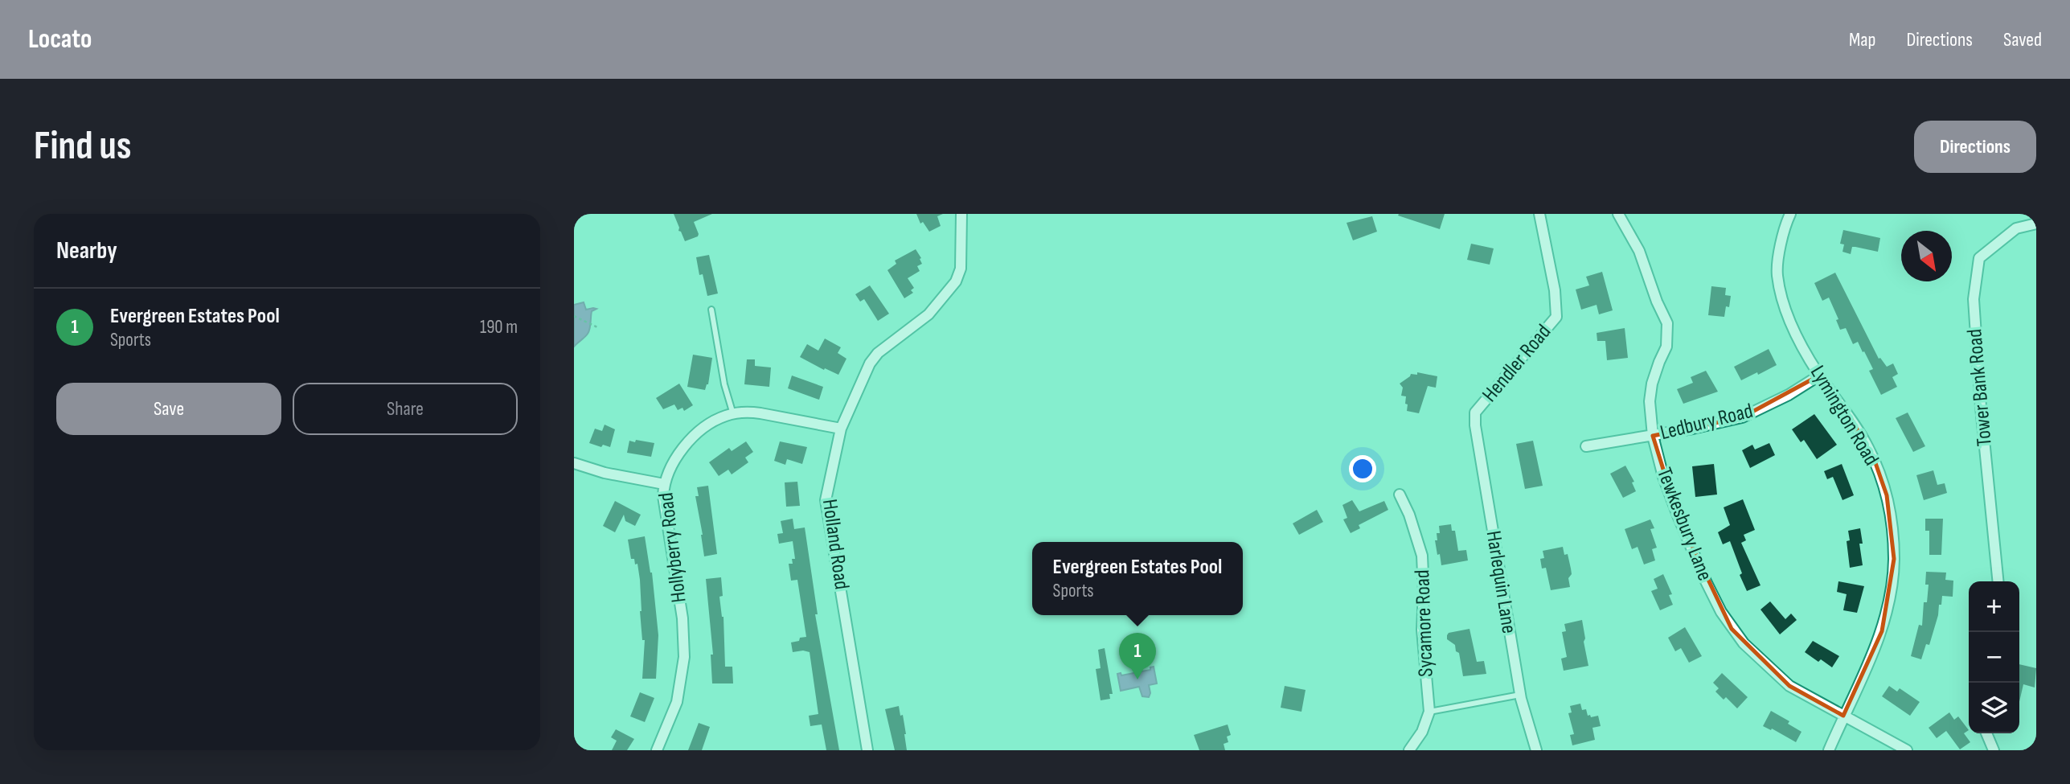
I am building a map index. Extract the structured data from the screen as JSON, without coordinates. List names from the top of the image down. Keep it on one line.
{"streets":{"street":["Hendler Road","Tower Bank Road","Lymington Road","Ledbury Road","Tewkesbury Lane","Holland Road","Hollyberry Road","Harlequin Lane","Sycamore Road"]},"crossings":[["Hendler Road","Harlequin Lane"],["Lymington Road","Ledbury Road"],["Lymington Road","Tewkesbury Lane"],["Ledbury Road","Tewkesbury Lane"],["Holland Road","Hollyberry Road"]],"north":"bottom right","page":{"header":"Locato","nav":["Map","Directions","Saved"],"buttons":["Directions",["Save","Share"]],"title":"Find us","heading":"Nearby","list":[{"mark":"1","name":"Evergreen Estates Pool","note":"Sports","value":"190 m"}],"popup":["Evergreen Estates Pool","Sports"],"map_buttons":["+","−"],"pins":"1"}}
